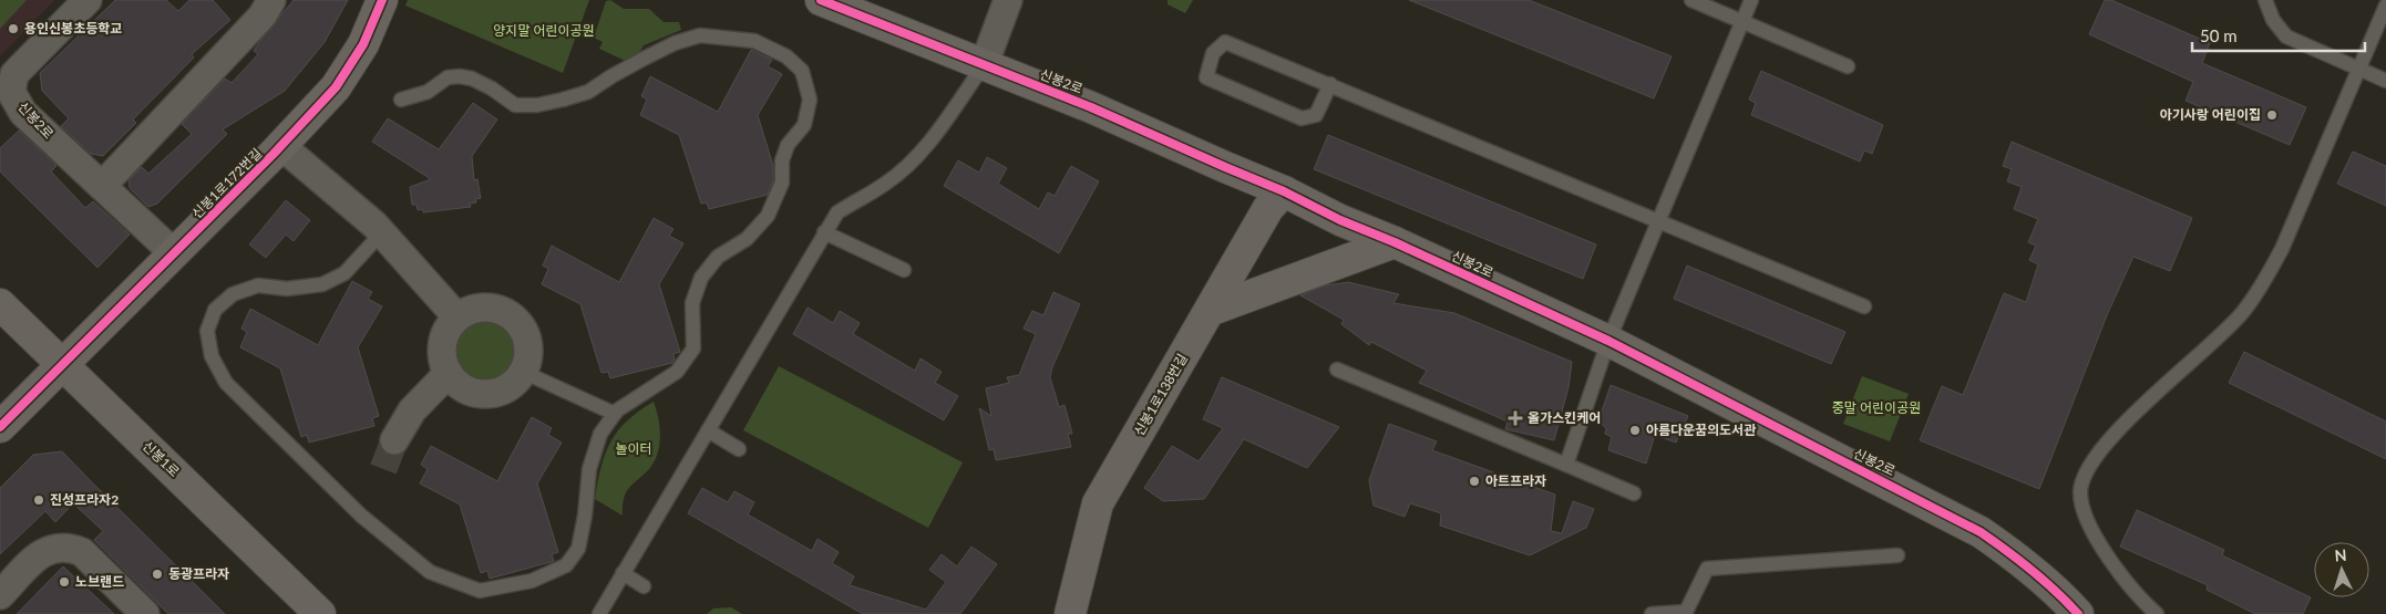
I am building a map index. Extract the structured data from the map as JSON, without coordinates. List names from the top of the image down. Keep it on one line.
{"streets":{"street":["신봉2로","신봉1로172번길","신봉1로138번길","신봉1로"]},"crossings":[["신봉2로","신봉1로172번길"],["신봉2로","신봉1로138번길"],["신봉1로172번길","신봉1로"]],"parks":["양지말 어린이공원","중말 어린이공원","놀이터"],"places":{"other":["용인신봉초등학교","아기사랑 어린이집","아름다운꿈의도서관","아트프라자","진성프라자2","동광프라자","노브랜드"],"health":["올가스킨케어"]},"scale_bar":"50 m","north":"top"}
